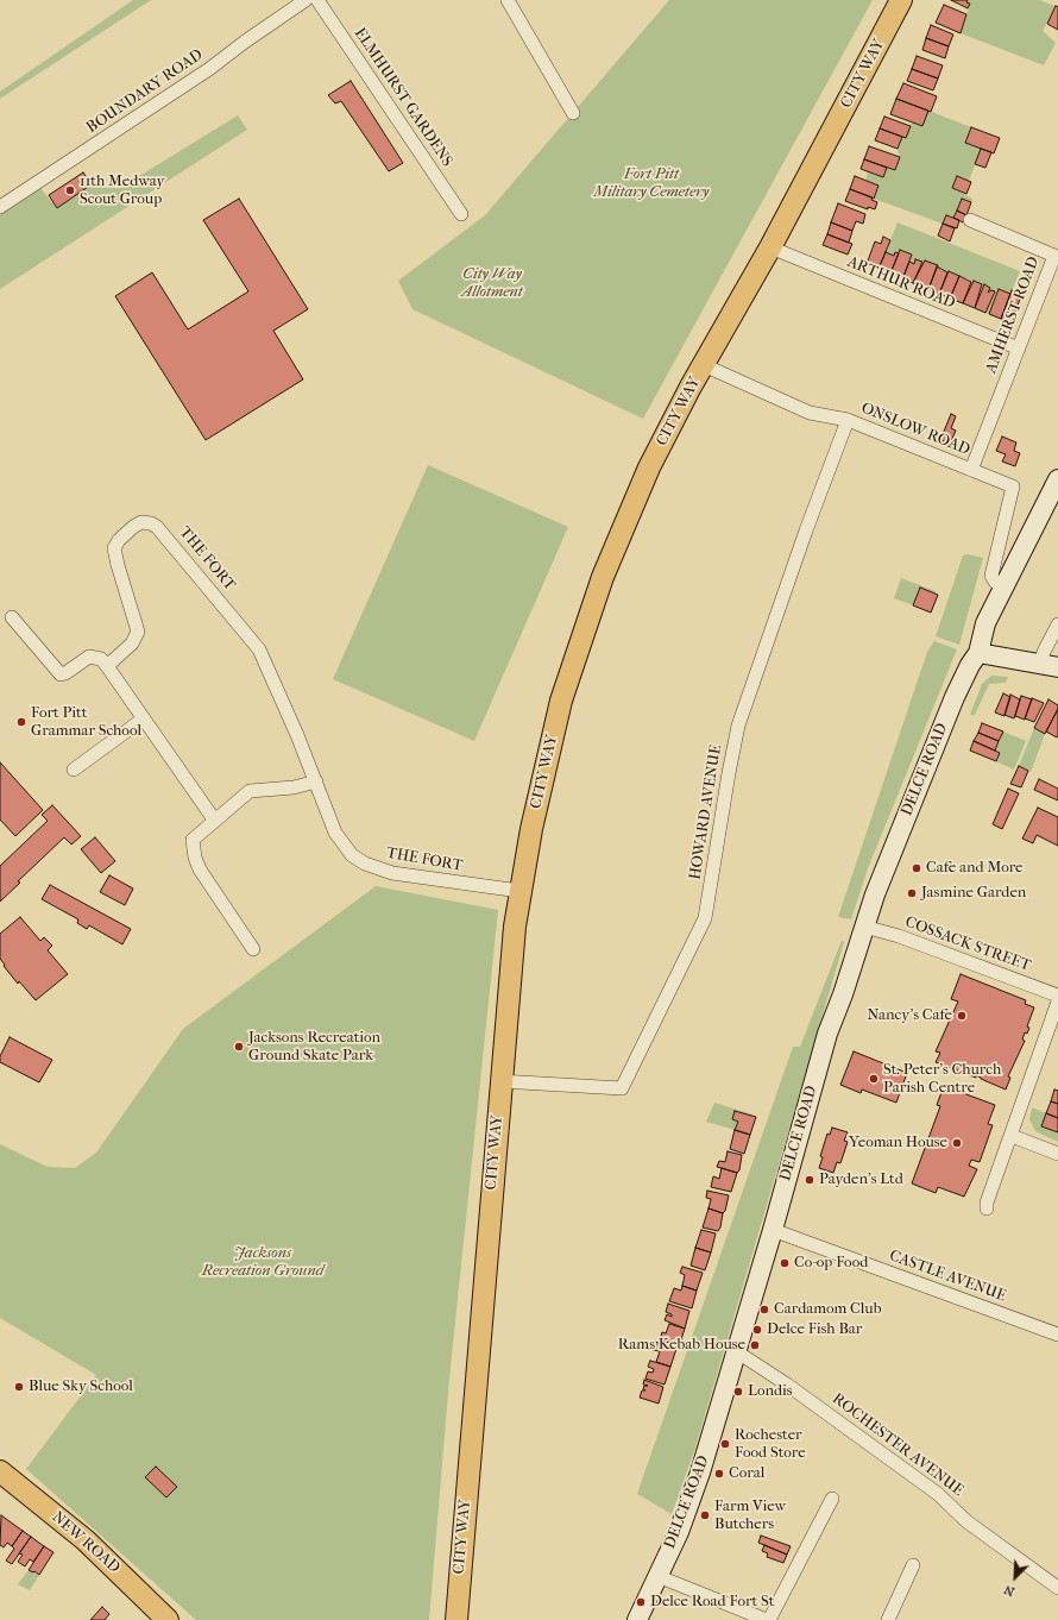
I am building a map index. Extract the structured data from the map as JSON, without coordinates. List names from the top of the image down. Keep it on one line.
{"streets":{"main road":["CITY WAY","NEW ROAD"],"street":["BOUNDARY ROAD","ELMHURST GARDENS","ARTHUR ROAD","AMHERST ROAD","ONSLOW ROAD","THE FORT","DELCE ROAD","HOWARD AVENUE","COSSACK STREET","CASTLE AVENUE","ROCHESTER AVENUE"]},"crossings":[["CITY WAY","ARTHUR ROAD"],["CITY WAY","ONSLOW ROAD"],["CITY WAY","THE FORT"],["CITY WAY","HOWARD AVENUE"],["ARTHUR ROAD","AMHERST ROAD"],["AMHERST ROAD","ONSLOW ROAD"],["ONSLOW ROAD","HOWARD AVENUE"],["DELCE ROAD","COSSACK STREET"],["DELCE ROAD","CASTLE AVENUE"],["DELCE ROAD","ROCHESTER AVENUE"]],"parks":["Fort Pitt Military Cemetery","City Way Allotment","Jacksons Recreation Ground"],"places":["11th Medway Scout Group","Fort Pitt Grammar School","Cafe and More","Jasmine Garden","Nancy's Cafe","Jacksons Recreation Ground Skate Park","St. Peter's Church Parish Centre","Yeoman House","Payden's Ltd","Co-op Food","Cardamom Club","Delce Fish Bar","Rams Kebab House","Blue Sky School","Londis","Rochester Food Store","Coral","Farm View Butchers","Delce Road Fort St"],"north":"bottom left"}
